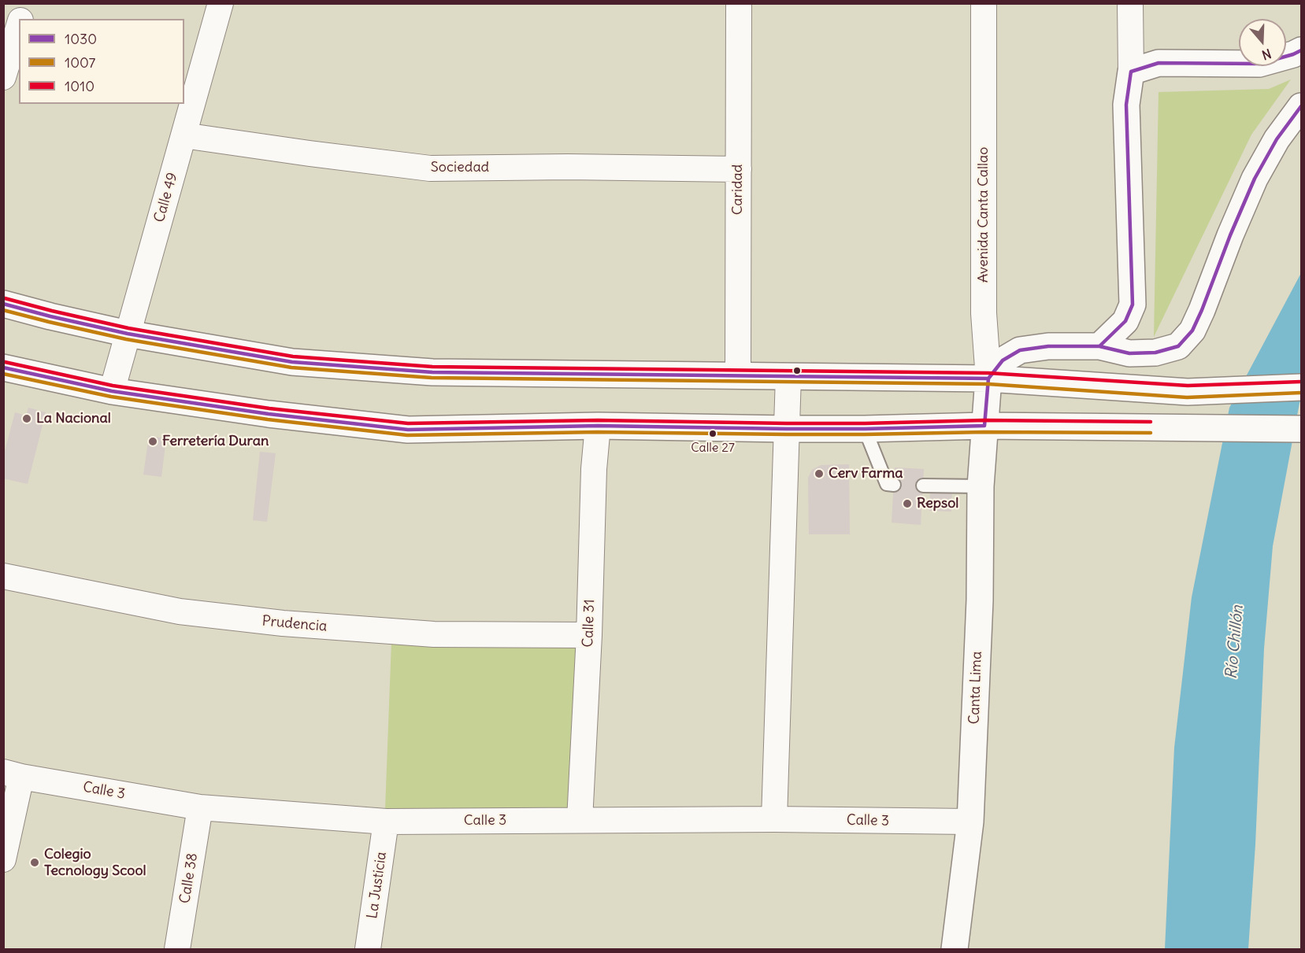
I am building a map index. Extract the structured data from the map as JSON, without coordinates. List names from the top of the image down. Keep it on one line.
{"streets":{"main road":["Avenida Canta Callao","Canta Lima"],"street":["Sociedad","Caridad","Calle 49","Calle 31","Prudencia","Calle 3","Calle 38","La Justicia"]},"crossings":[["Sociedad","Caridad"],["Sociedad","Calle 49"],["Avenida Canta Callao","Canta Lima"],["Calle 31","Prudencia"],["Calle 31","Calle 3"],["Canta Lima","Calle 3"],["Calle 3","Calle 38"],["Calle 3","La Justicia"]],"water":["Río Chillón"],"places":["La Nacional","Calle 27","Ferretería Duran","Cerv Farma","Repsol","Colegio Tecnology Scool"],"lines":["transit line 1030","transit line 1010","transit line 1007"],"legend":["1030","1007","1010"],"north":"bottom"}
